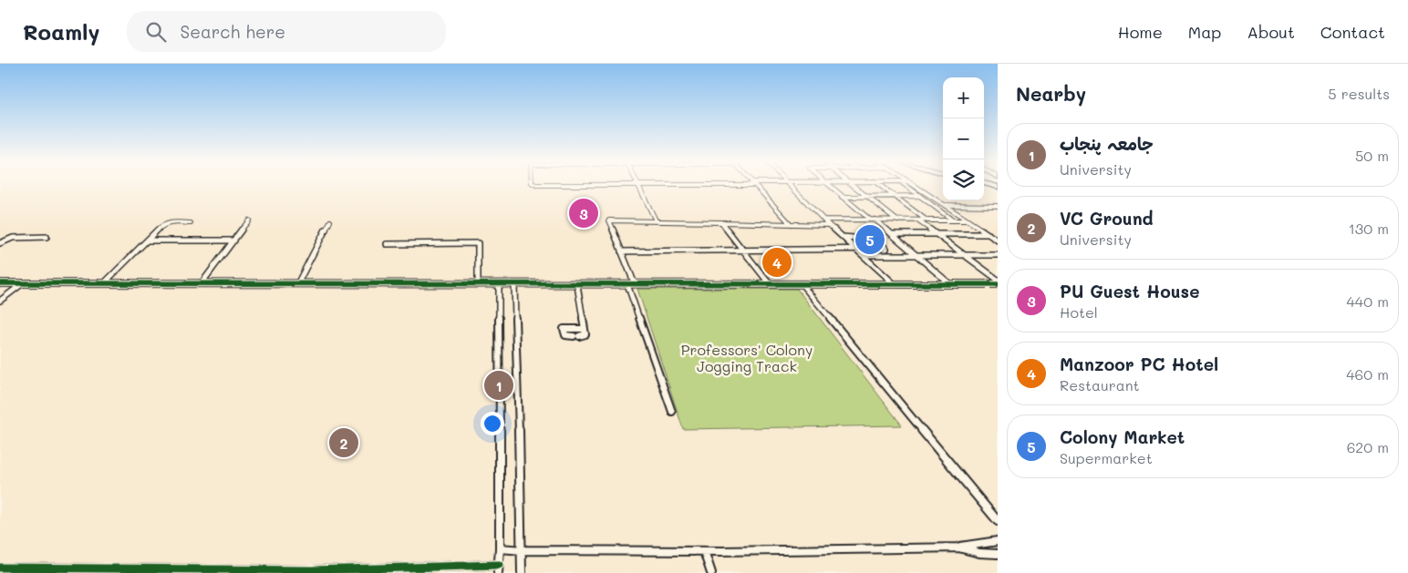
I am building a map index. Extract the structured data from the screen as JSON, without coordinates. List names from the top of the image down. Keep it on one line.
{"parks":["Professors' Colony Jogging Track"],"page":{"header":"Roamly","search":"Search here","nav":["Home","Map","About","Contact"],"heading":["Nearby","5 results"],"map_buttons":["+","−"],"list":[{"mark":"1","name":"جامعہ پنجاب","note":"University","value":"50 m"},{"mark":"2","name":"VC Ground","note":"University","value":"130 m"},{"mark":"3","name":"PU Guest House","note":"Hotel","value":"440 m"},{"mark":"4","name":"Manzoor PC Hotel","note":"Restaurant","value":"460 m"},{"mark":"5","name":"Colony Market","note":"Supermarket","value":"620 m"}],"pins":["3","5","4","1","2"]}}
